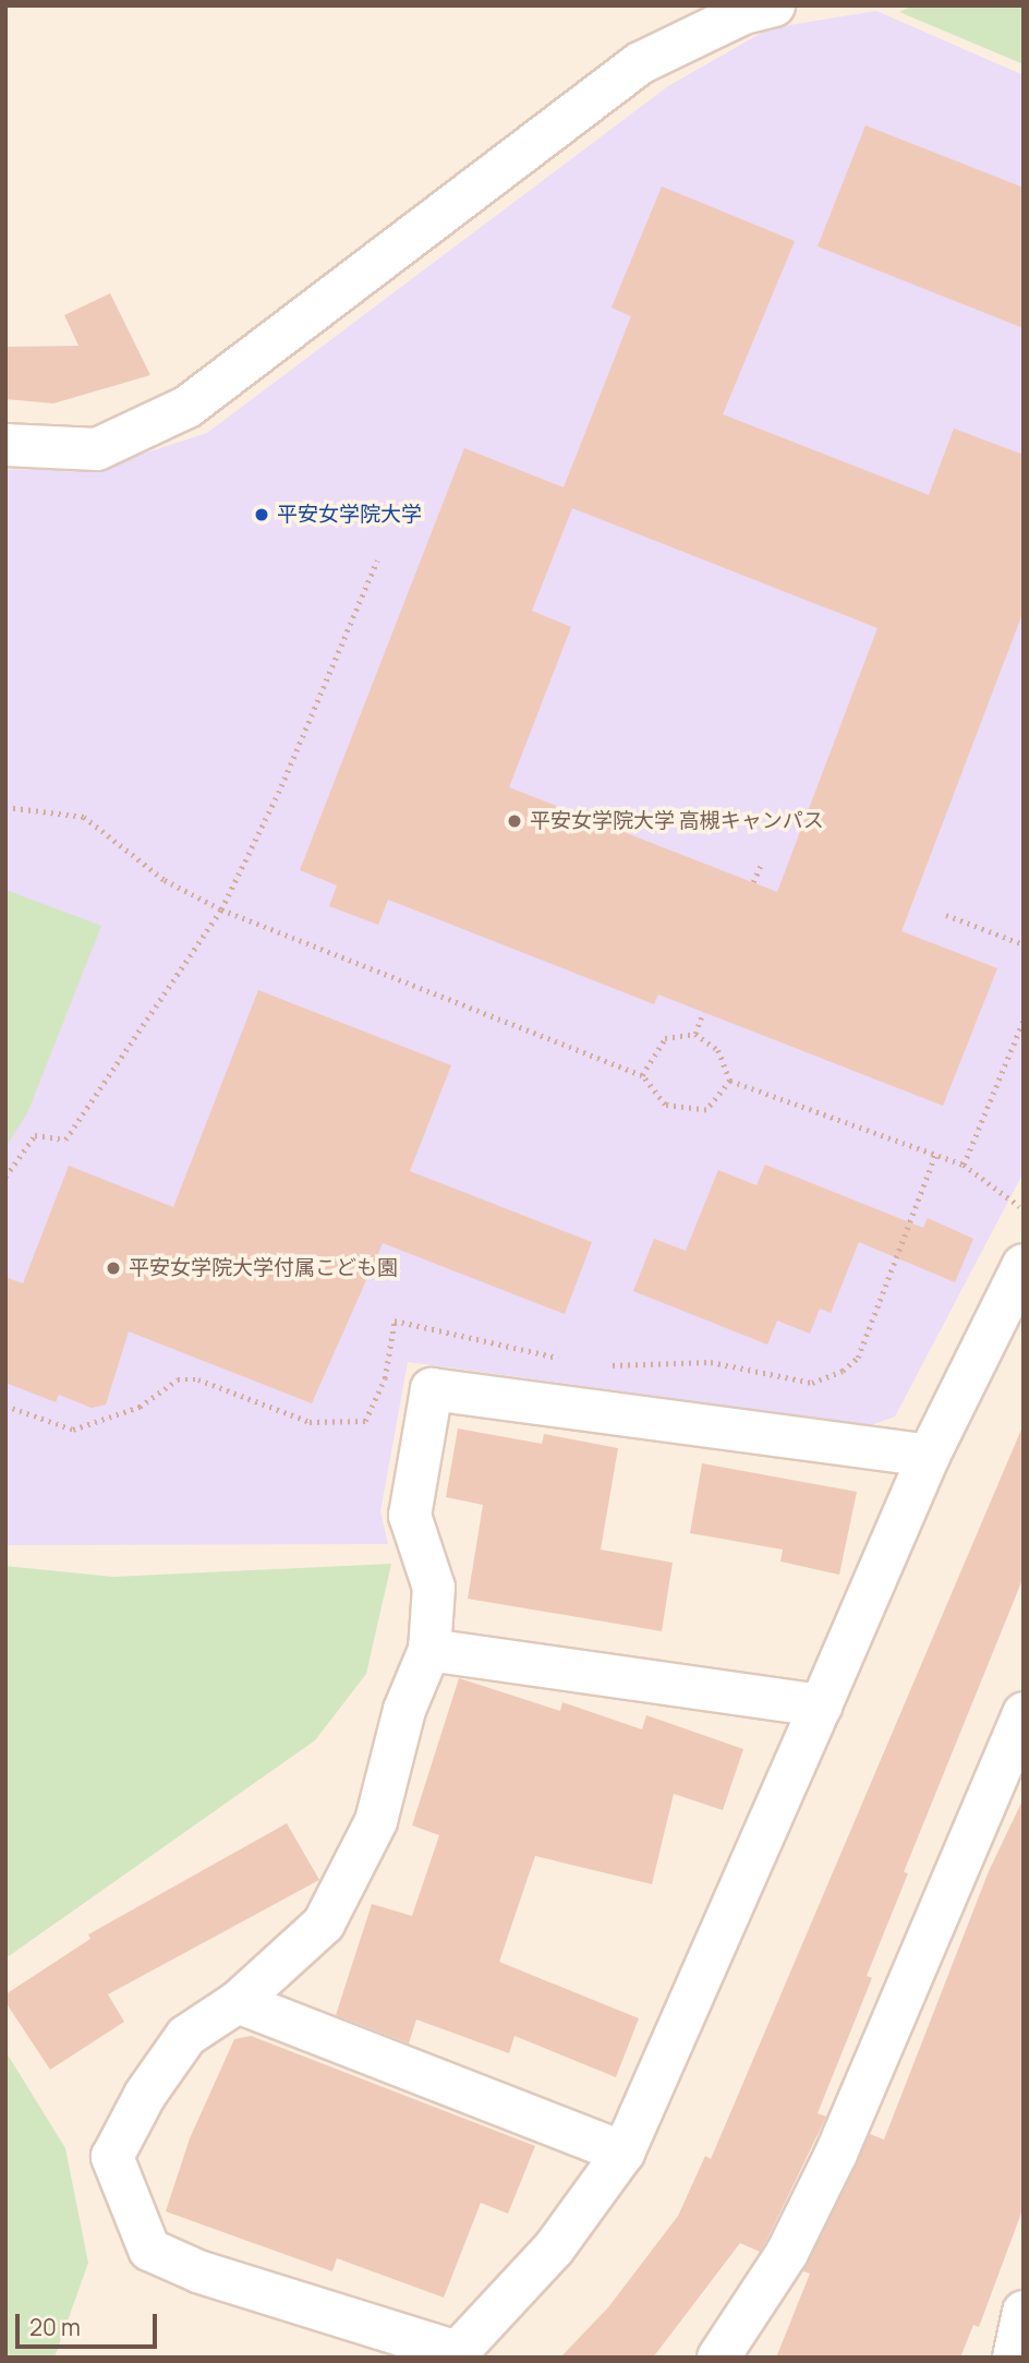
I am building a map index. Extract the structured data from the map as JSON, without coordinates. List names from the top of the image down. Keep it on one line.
{"places":["平安女学院大学","平安女学院大学 高槻キャンパス","平安女学院大学付属こども園"],"scale_bar":"20 m"}
